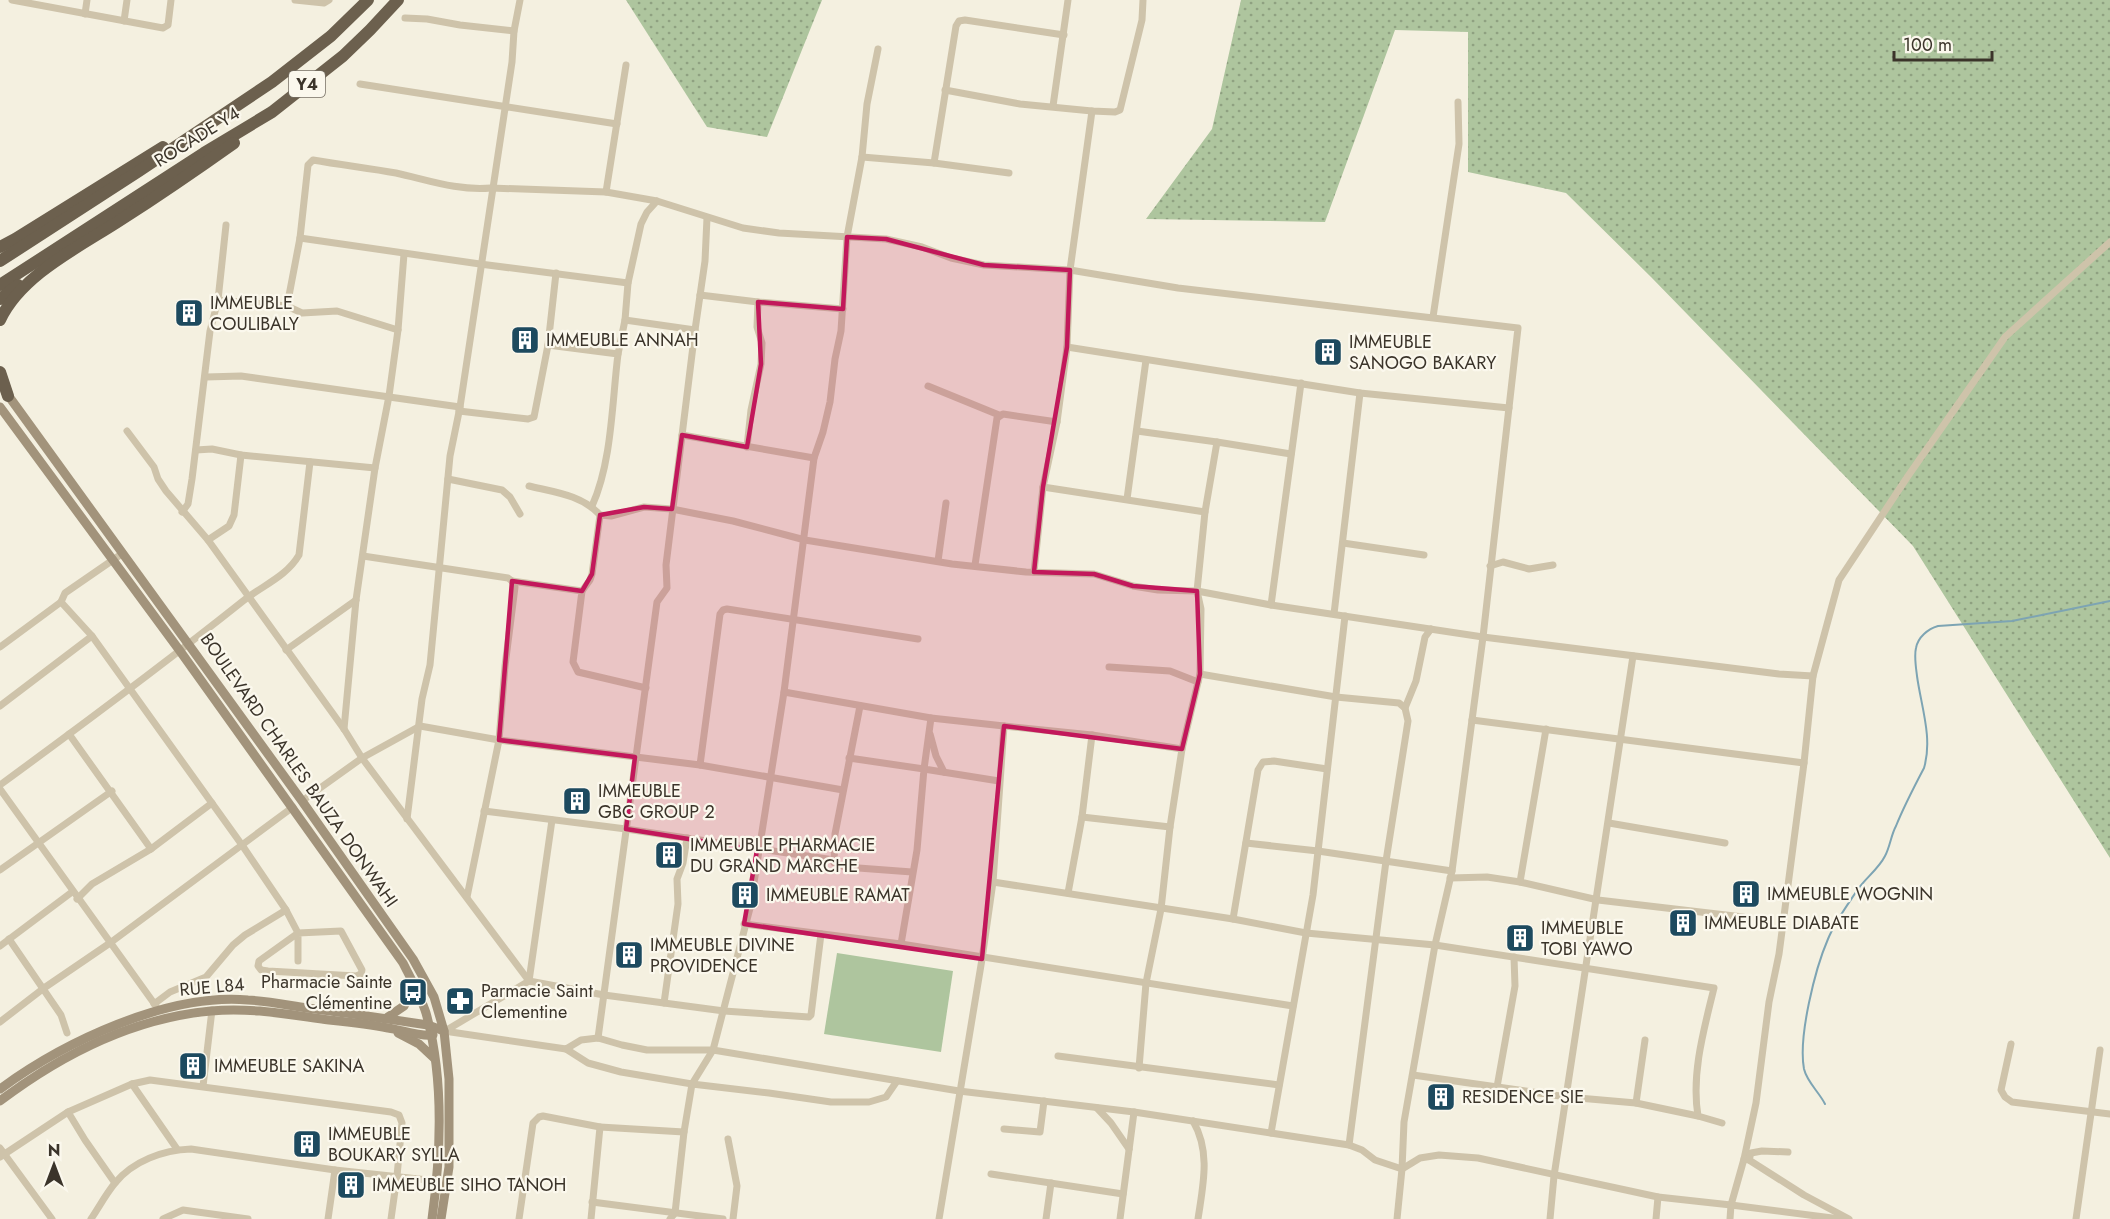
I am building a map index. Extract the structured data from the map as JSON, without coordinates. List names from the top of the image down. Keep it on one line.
{"streets":{"highway":["Y4","ROCADE Y4"],"main road":["BOULEVARD CHARLES BAUZA DONWAHI","RUE L84"]},"crossings":[["BOULEVARD CHARLES BAUZA DONWAHI","RUE L84"]],"places":{"building":["IMMEUBLE COULIBALY","IMMEUBLE ANNAH","IMMEUBLE SANOGO BAKARY","IMMEUBLE GBC GROUP 2","IMMEUBLE PHARMACIE DU GRAND MARCHE","IMMEUBLE WOGNIN","IMMEUBLE RAMAT","IMMEUBLE DIABATE","IMMEUBLE TOBI YAWO","IMMEUBLE DIVINE PROVIDENCE","IMMEUBLE SAKINA","RESIDENCE SIE","IMMEUBLE BOUKARY SYLLA","IMMEUBLE SIHO TANOH"],"bus stop":["Pharmacie Sainte Clémentine"],"pharmacy":["Parmacie Saint Clementine"]},"scale_bar":"100 m","north":"top"}
